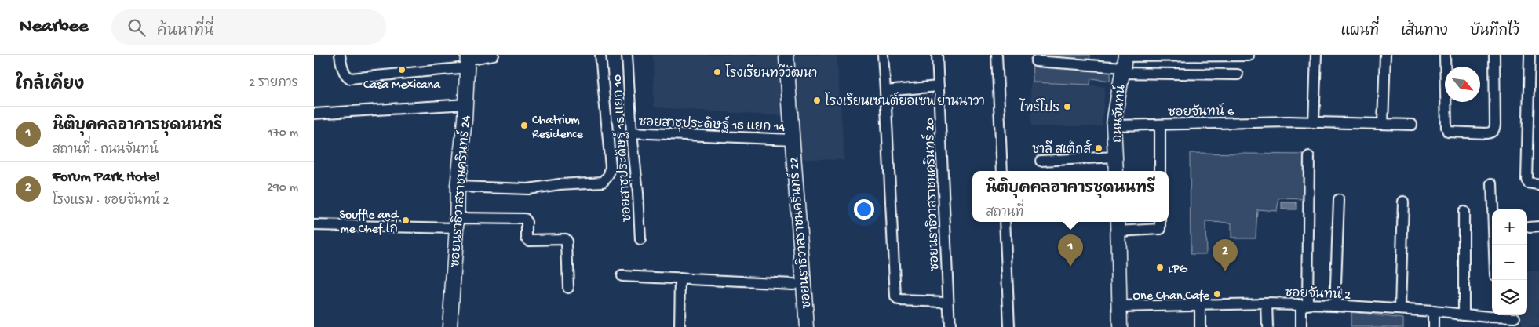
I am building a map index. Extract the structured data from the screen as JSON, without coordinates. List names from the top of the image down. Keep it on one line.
{"streets":{"street":["ซอยจันทน์ 6","ถนนจันทน์","ซอยสาธุประดิษฐ์ 15 แยก 14","ซอยสาธุประดิษฐ์ 15 แยก 10","ซอยนราธิวาสราชนครินทร์ 24","ซอยนราธิวาสราชนครินทร์ 20","ซอยนราธิวาสราชนครินทร์ 22","ซอยจันทน์ 2"]},"crossings":[["ซอยจันทน์ 6","ถนนจันทน์"],["ซอยสาธุประดิษฐ์ 15 แยก 14","ซอยสาธุประดิษฐ์ 15 แยก 10"],["ซอยสาธุประดิษฐ์ 15 แยก 14","ซอยนราธิวาสราชนครินทร์ 22"]],"places":["Casa Mexicana","โรงเรียนทวีวัฒนา","โรงเรียนเซนต์ยอเซฟยานนาวา","ไทร์โปร","Chatrium Residence","ชาลี สเต็กส์","Souffle and me Chef ไก่","LPG","One Chan Cafe"],"north":"bottom right","page":{"header":"Nearbee","search":"ค้นหาที่นี่","nav":["แผนที่","เส้นทาง","บันทึกไว้"],"heading":["ใกล้เคียง","2 รายการ"],"list":[{"mark":"1","name":"นิติบุคคลอาคารชุดนนทรี","note":"สถานที่ · ถนนจันทน์","value":"170 m"},{"mark":"2","name":"Forum Park Hotel","note":"โรงแรม · ซอยจันทน์ 2","value":"290 m"}],"popup":["นิติบุคคลอาคารชุดนนทรี","สถานที่"],"map_buttons":["+","−"],"pins":["1","2"]}}
